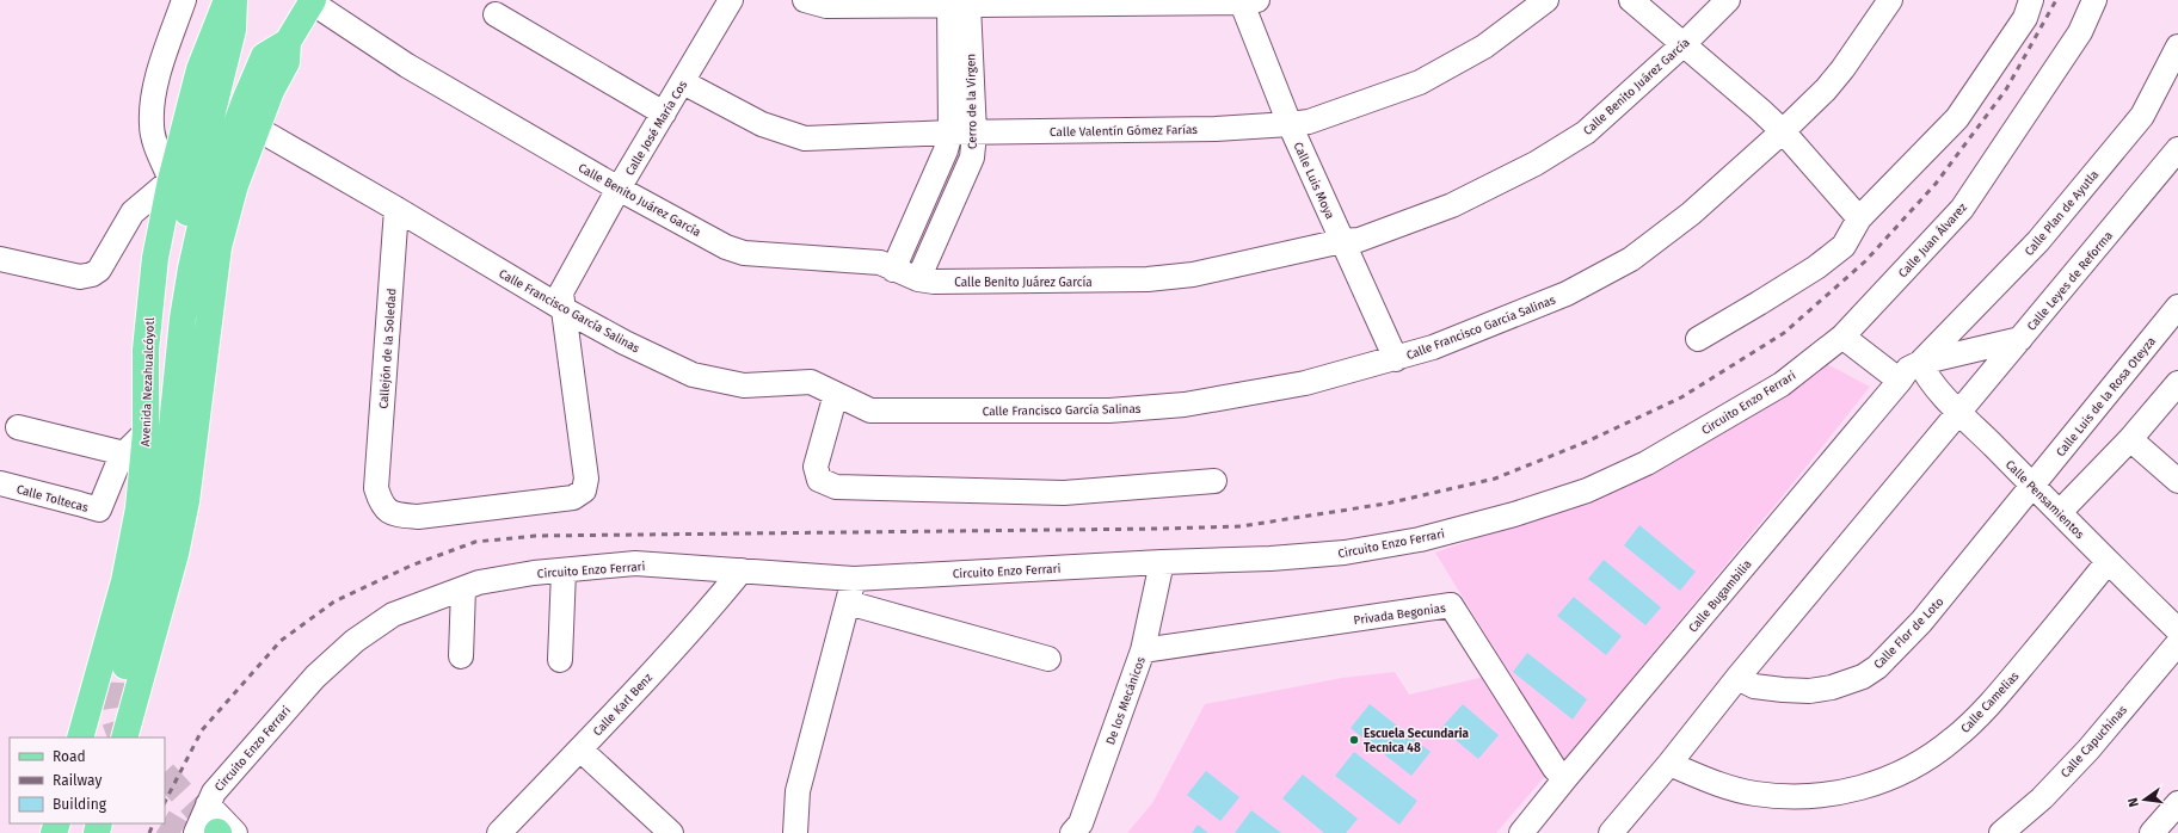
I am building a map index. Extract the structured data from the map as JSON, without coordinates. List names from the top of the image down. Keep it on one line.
{"streets":{"main road":["Avenida Nezahualcóyotl"],"street":["Calle Benito Juárez García","Cerro de la Virgen","Calle José María Cos","Calle Valentín Gómez Farías","Calle Luis Moya","Calle Plan de Ayutla","Calle Juan Álvarez","Calle Leyes de Reforma","Calle Francisco García Salinas","Callejón de la Soledad","Calle Luis de la Rosa Oteyza","Circuito Enzo Ferrari","Calle Toltecas","Calle Pensamientos","Calle Bugambilia","Privada Begonias","Calle Flor de Loto","De los Mecánicos","Calle Camelias","Calle Karl Benz","Calle Capuchinas"]},"crossings":[["Calle Benito Juárez García","Cerro de la Virgen"],["Calle Benito Juárez García","Calle José María Cos"],["Calle Benito Juárez García","Calle Luis Moya"],["Calle Benito Juárez García","Avenida Nezahualcóyotl"],["Cerro de la Virgen","Calle Valentín Gómez Farías"],["Calle José María Cos","Calle Valentín Gómez Farías"],["Calle José María Cos","Calle Francisco García Salinas"],["Calle José María Cos","Callejón de la Soledad"],["Calle Valentín Gómez Farías","Calle Luis Moya"],["Calle Luis Moya","Calle Francisco García Salinas"],["Calle Plan de Ayutla","Calle Pensamientos"],["Calle Plan de Ayutla","Calle Bugambilia"],["Calle Juan Álvarez","Circuito Enzo Ferrari"],["Calle Leyes de Reforma","Calle Pensamientos"],["Calle Francisco García Salinas","Callejón de la Soledad"],["Calle Francisco García Salinas","Avenida Nezahualcóyotl"],["Avenida Nezahualcóyotl","Calle Toltecas"],["Calle Luis de la Rosa Oteyza","Calle Pensamientos"],["Calle Luis de la Rosa Oteyza","Calle Flor de Loto"],["Circuito Enzo Ferrari","De los Mecánicos"],["Circuito Enzo Ferrari","Calle Karl Benz"],["Calle Pensamientos","Calle Bugambilia"],["Calle Pensamientos","Calle Flor de Loto"],["Calle Pensamientos","Calle Camelias"],["Calle Bugambilia","Privada Begonias"],["Privada Begonias","De los Mecánicos"]],"places":["Escuela Secundaria Tecnica 48"],"legend":["Road","Railway","Building"],"north":"left"}
